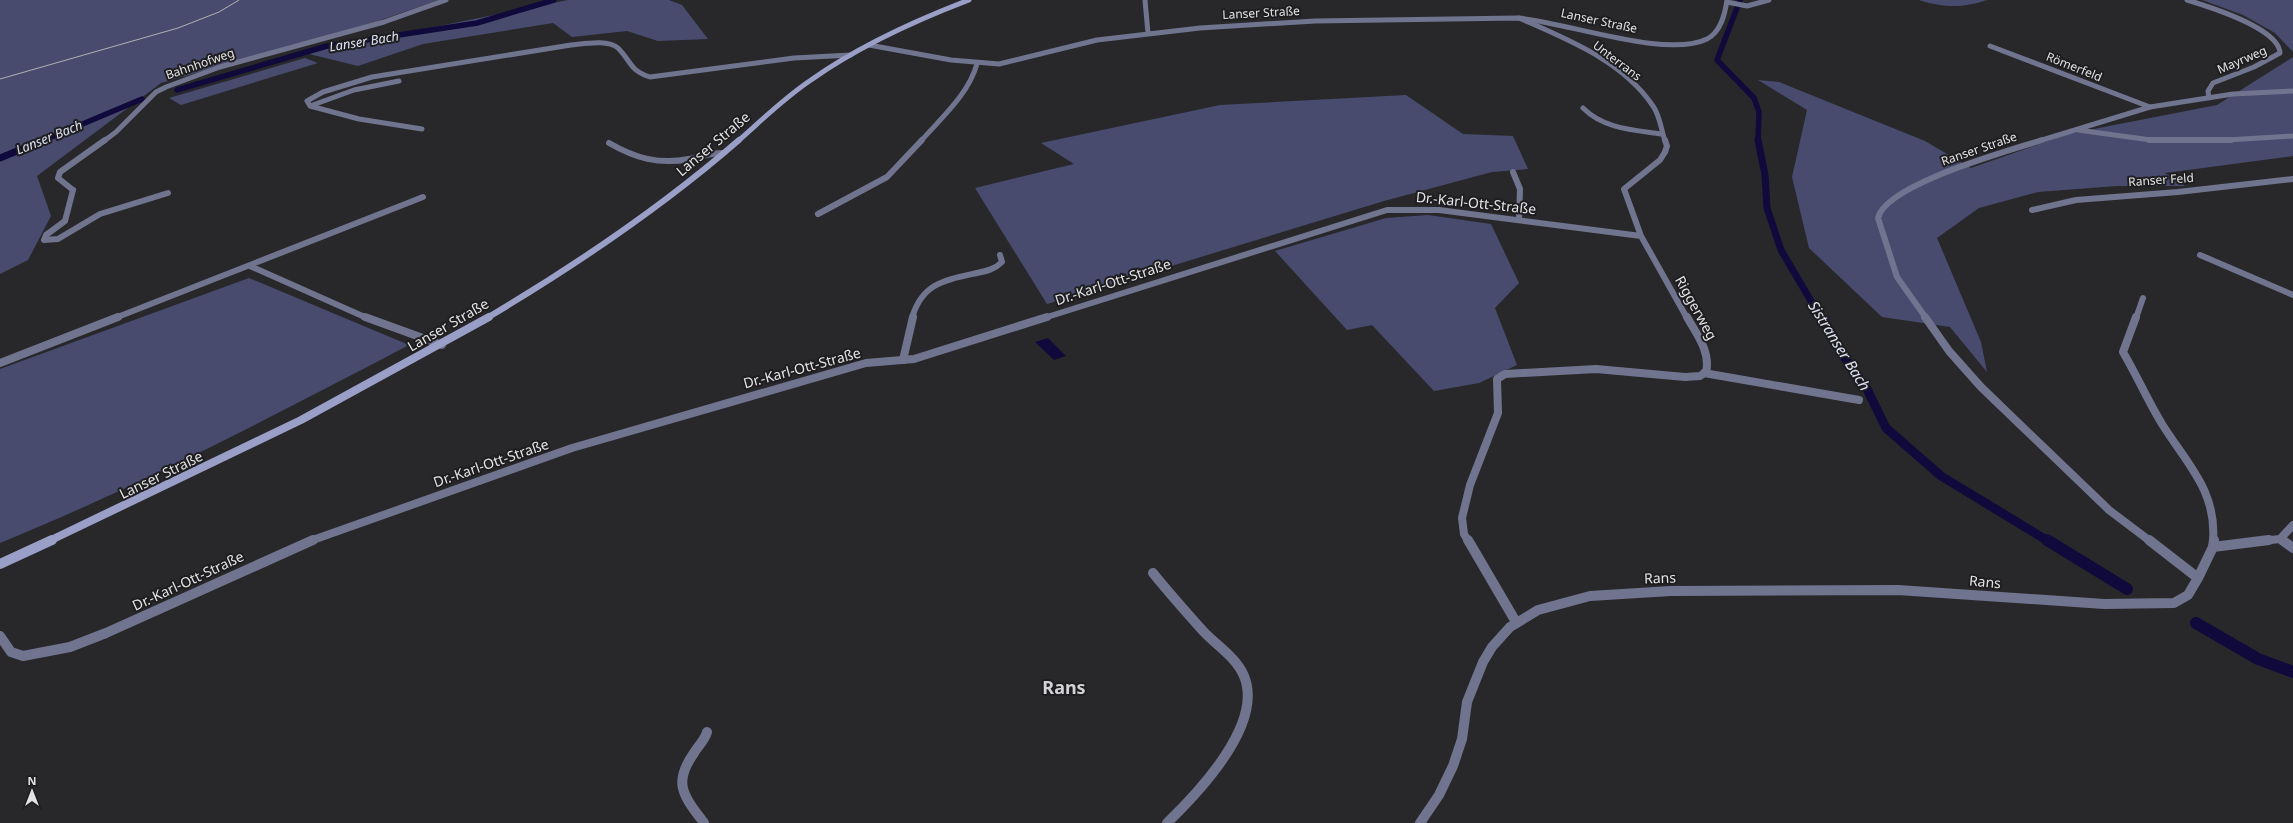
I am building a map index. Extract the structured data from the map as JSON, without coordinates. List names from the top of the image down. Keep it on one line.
{"streets":{"main road":["Lanser Straße"],"street":["Mayrweg","Unterrans","Bahnhofweg","Römerfeld","Ranser Straße","Ranser Feld","Dr.-Karl-Ott-Straße","Riggerweg","Rans"]},"crossings":[["Lanser Straße","Unterrans"],["Mayrweg","Ranser Straße"],["Unterrans","Riggerweg"],["Römerfeld","Ranser Straße"],["Ranser Straße","Rans"],["Dr.-Karl-Ott-Straße","Riggerweg"]],"districts":["Rans"],"water":["Lanser Bach","Sistranser Bach"],"north":"top"}
